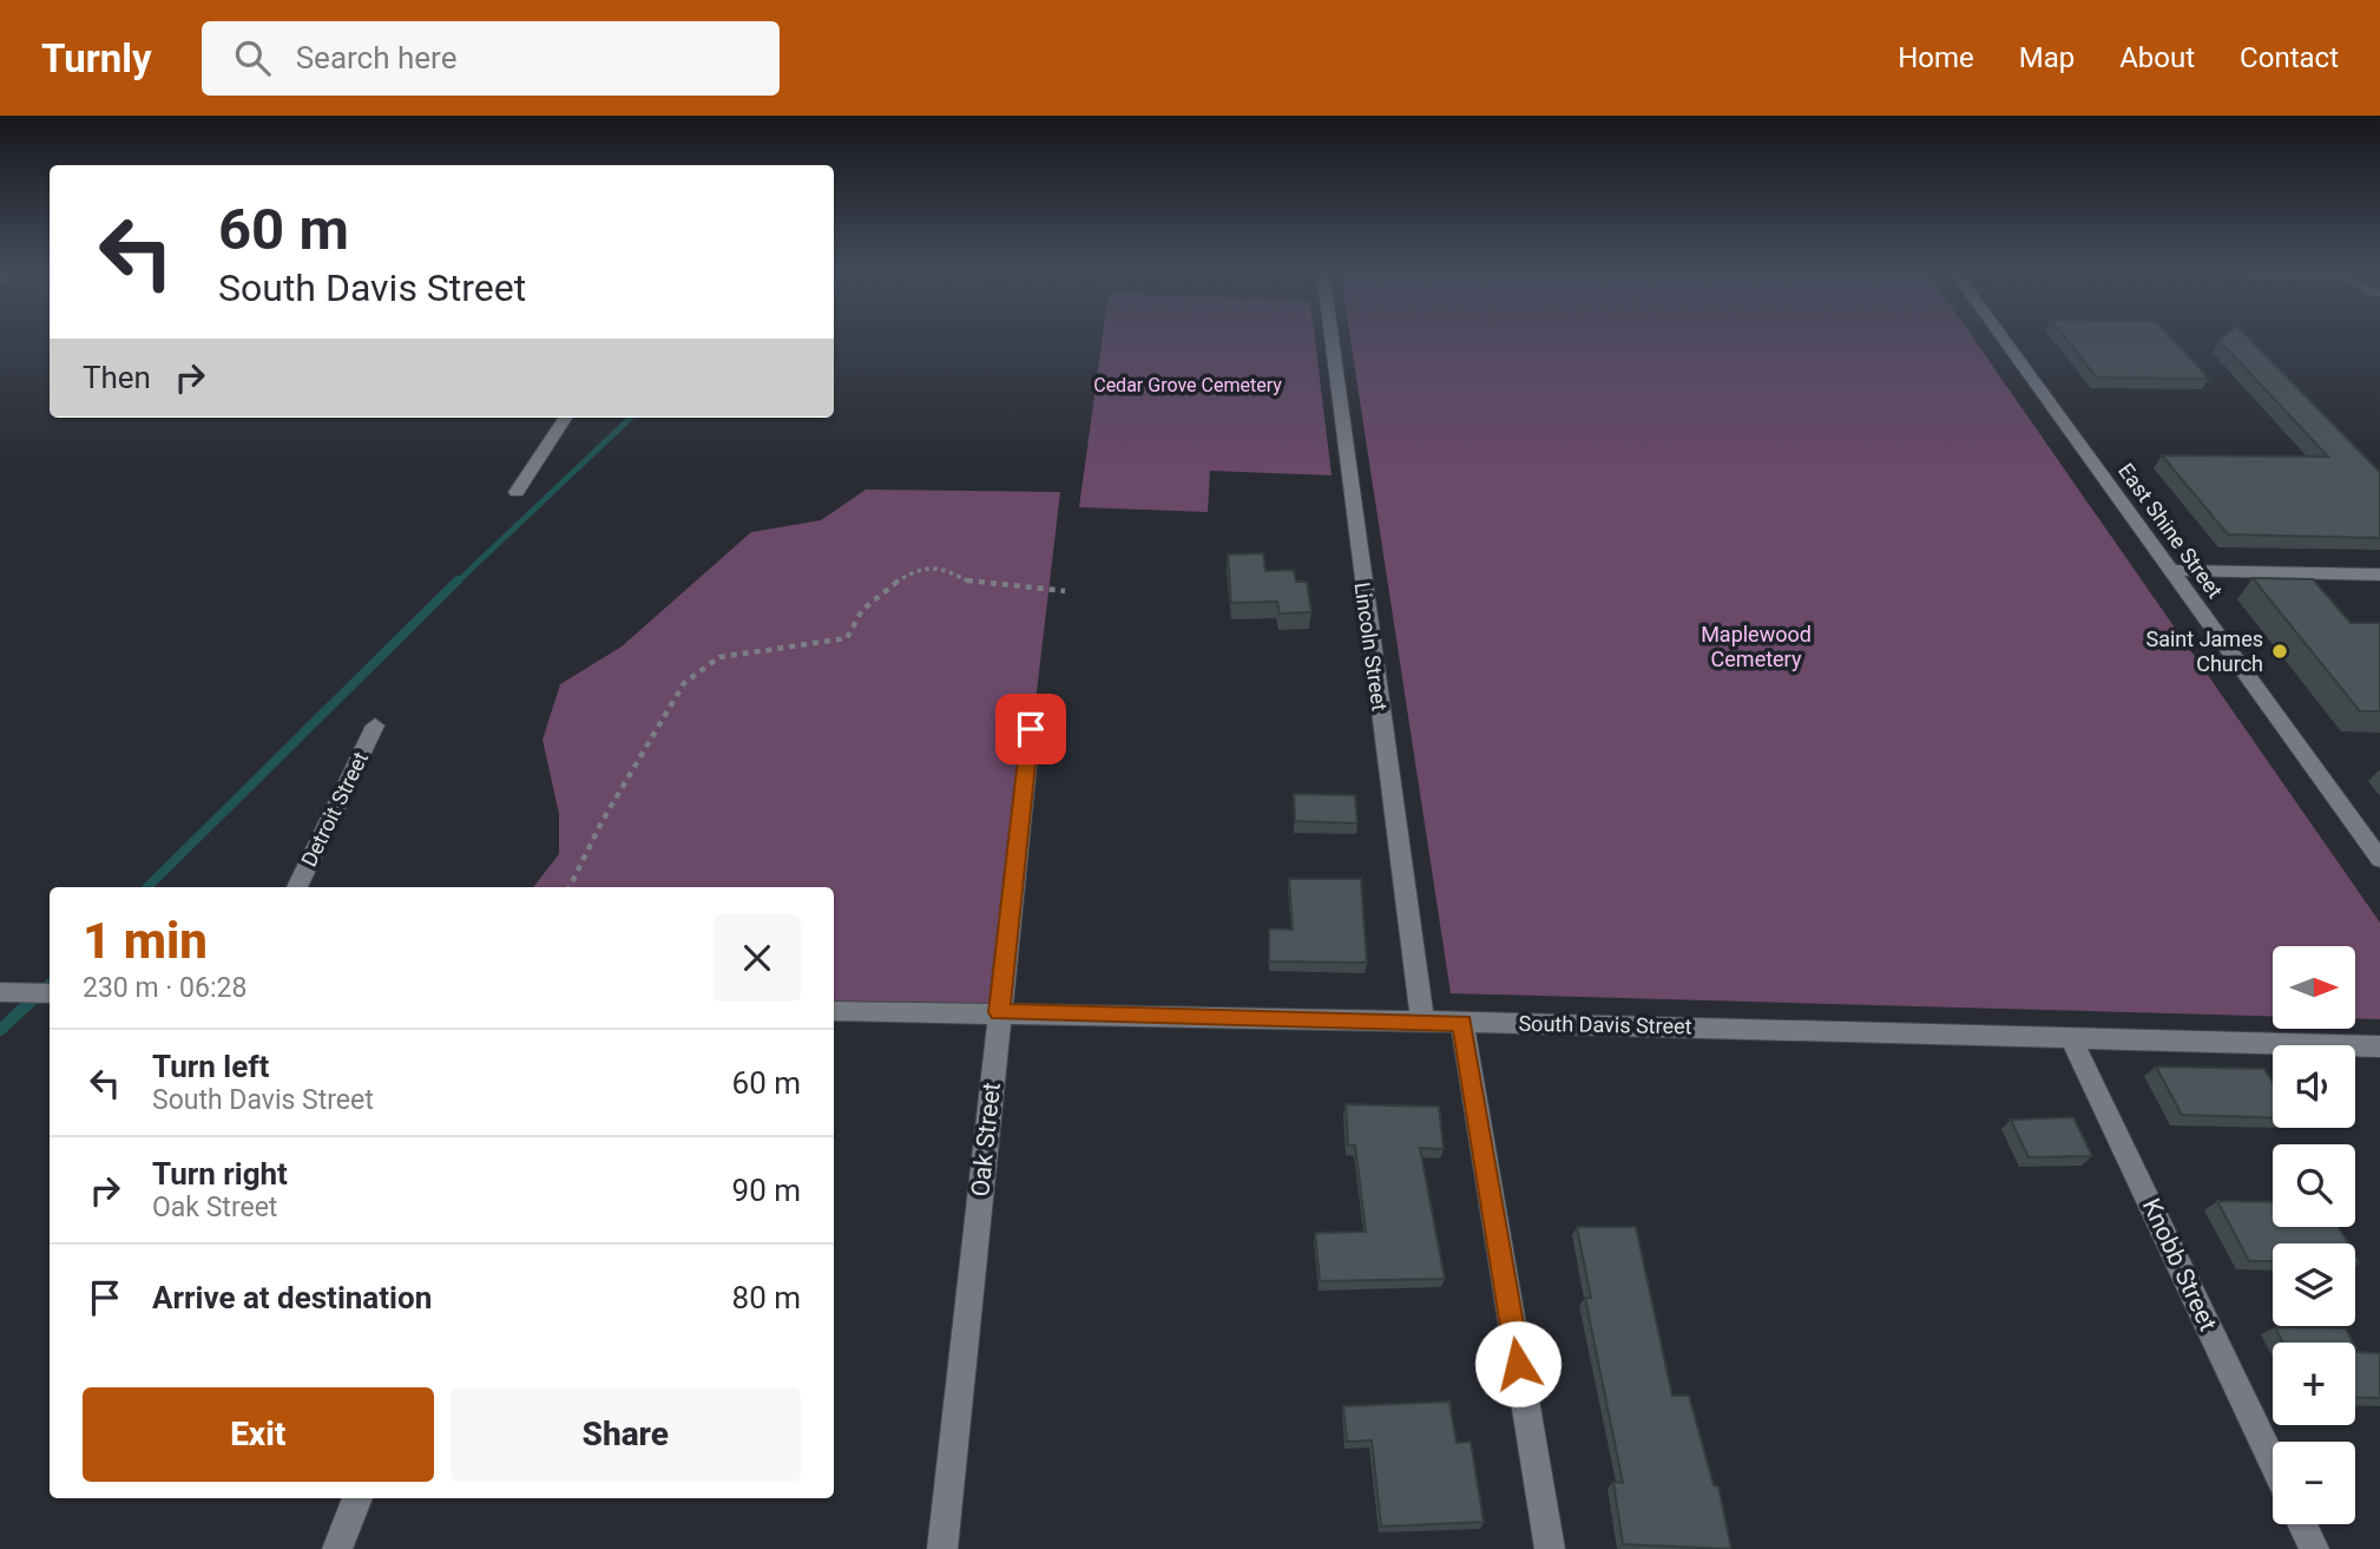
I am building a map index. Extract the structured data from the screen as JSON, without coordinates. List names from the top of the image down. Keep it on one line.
{"streets":{"street":["East Shine Street","Lincoln Street","Detroit Street","South Davis Street","Oak Street","Knobb Street"]},"crossings":[["Lincoln Street","South Davis Street"],["South Davis Street","Oak Street"],["South Davis Street","Knobb Street"]],"parks":["Cedar Grove Cemetery","Maplewood Cemetery"],"places":["Saint James Church"],"north":"right","page":{"header":"Turnly","search":"Search here","nav":["Home","Map","About","Contact"],"turn":["60 m","South Davis Street"],"then":"Then","heading":["1 min","230 m · 06:28"],"map_buttons":["+","−"],"list":[{"name":"Turn left","note":"South Davis Street","value":"60 m"},{"name":"Turn right","note":"Oak Street","value":"90 m"},{"name":"Arrive at destination","value":"80 m"}],"buttons":["Exit","Share"]}}
